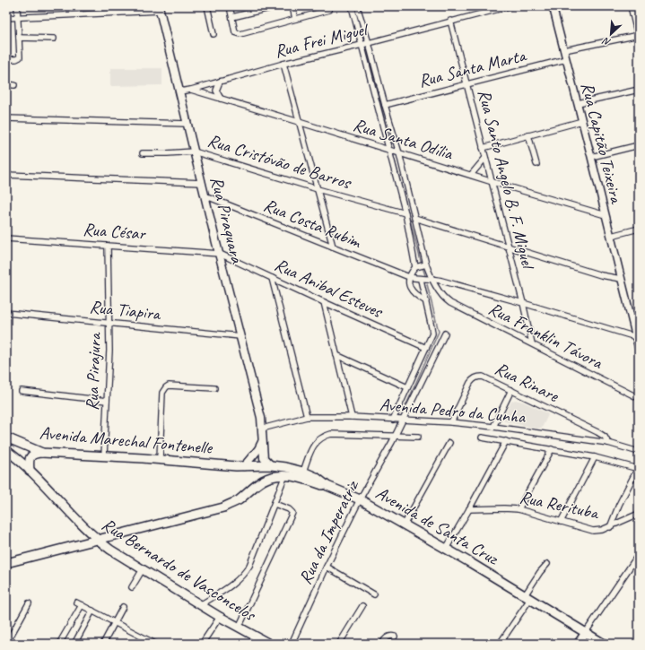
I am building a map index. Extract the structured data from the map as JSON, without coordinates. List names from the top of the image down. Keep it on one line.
{"streets":{"main road":["Rua Piraquara","Avenida Marechal Fontenelle","Avenida de Santa Cruz","Rua Bernardo de Vasconcelos"],"street":["Rua Frei Miguel","Rua Santa Marta","Rua Santa Odília","Rua Capitão Teixeira","Rua Cristóvão de Barros","Rua Santo Angelo B. F. Miguel","Rua Costa Rubim","Rua César","Rua Anibal Esteves","Rua Tiapira","Rua Franklin Távora","Rua Pirajura","Rua Rinare","Avenida Pedro da Cunha","Rua Rerituba","Rua da Imperatriz"]},"crossings":[["Rua Frei Miguel","Rua Santa Odília"],["Rua Frei Miguel","Rua Santo Angelo B. F. Miguel"],["Rua Frei Miguel","Rua Piraquara"],["Rua Santa Marta","Rua Capitão Teixeira"],["Rua Santa Marta","Rua Santo Angelo B. F. Miguel"],["Rua Santa Odília","Rua Capitão Teixeira"],["Rua Santa Odília","Rua Santo Angelo B. F. Miguel"],["Rua Capitão Teixeira","Rua Costa Rubim"],["Rua Cristóvão de Barros","Rua Piraquara"],["Rua Santo Angelo B. F. Miguel","Rua Costa Rubim"],["Rua Santo Angelo B. F. Miguel","Rua Franklin Távora"],["Rua Piraquara","Rua Costa Rubim"],["Rua Piraquara","Rua César"],["Rua Piraquara","Rua Anibal Esteves"],["Rua Piraquara","Rua Tiapira"],["Rua Piraquara","Avenida Pedro da Cunha"],["Rua Piraquara","Avenida de Santa Cruz"],["Rua Costa Rubim","Rua Franklin Távora"],["Rua César","Rua Anibal Esteves"],["Rua César","Rua Pirajura"],["Rua Tiapira","Rua Pirajura"],["Rua Pirajura","Avenida Marechal Fontenelle"],["Rua Rinare","Avenida Pedro da Cunha"],["Avenida Pedro da Cunha","Rua da Imperatriz"],["Avenida Marechal Fontenelle","Avenida de Santa Cruz"],["Avenida Marechal Fontenelle","Rua Bernardo de Vasconcelos"],["Avenida de Santa Cruz","Rua da Imperatriz"]],"north":"bottom left"}
